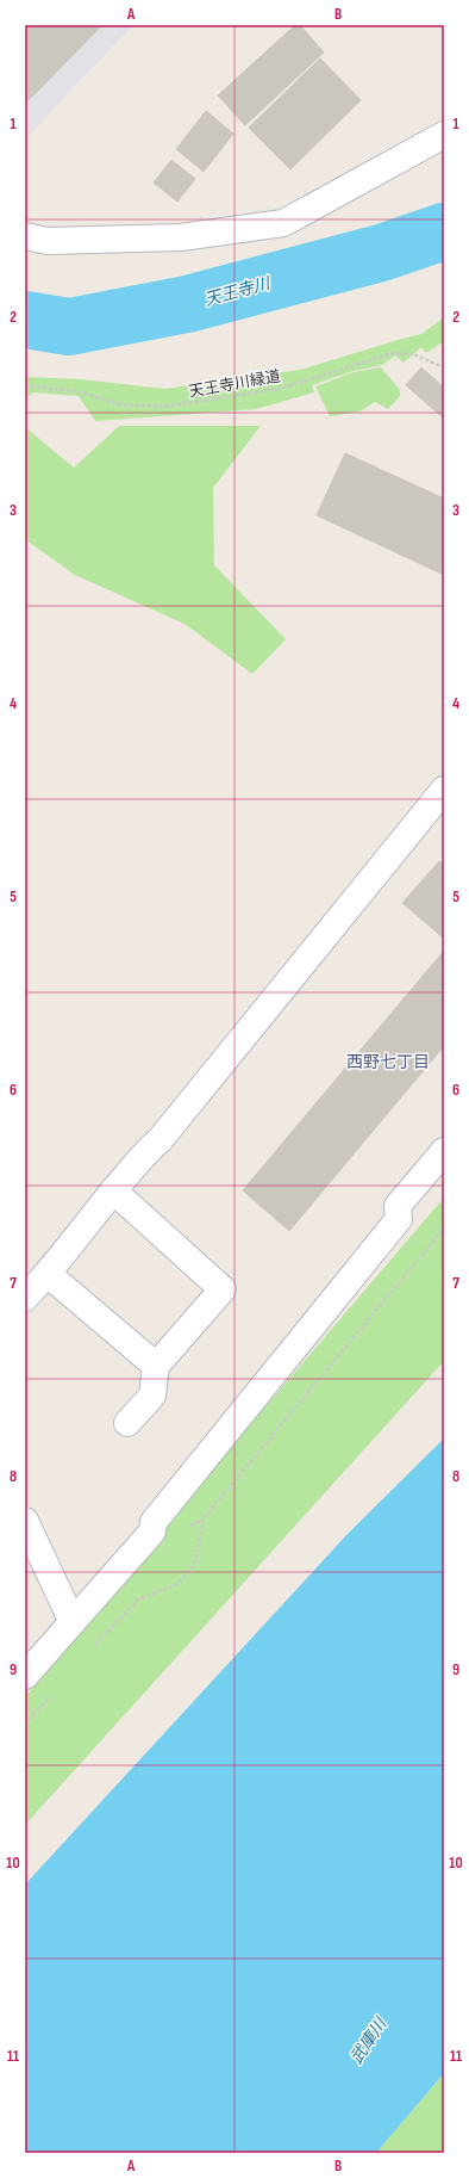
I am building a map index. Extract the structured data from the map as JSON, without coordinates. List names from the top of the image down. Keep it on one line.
{"streets":{"path":["天王寺川緑道"]},"districts":["西野七丁目"],"water":["天王寺川","武庫川"],"grid":{"columns":["A","B"],"rows":["1","2","3","4","5","6","7","8","9","10","11"]}}
